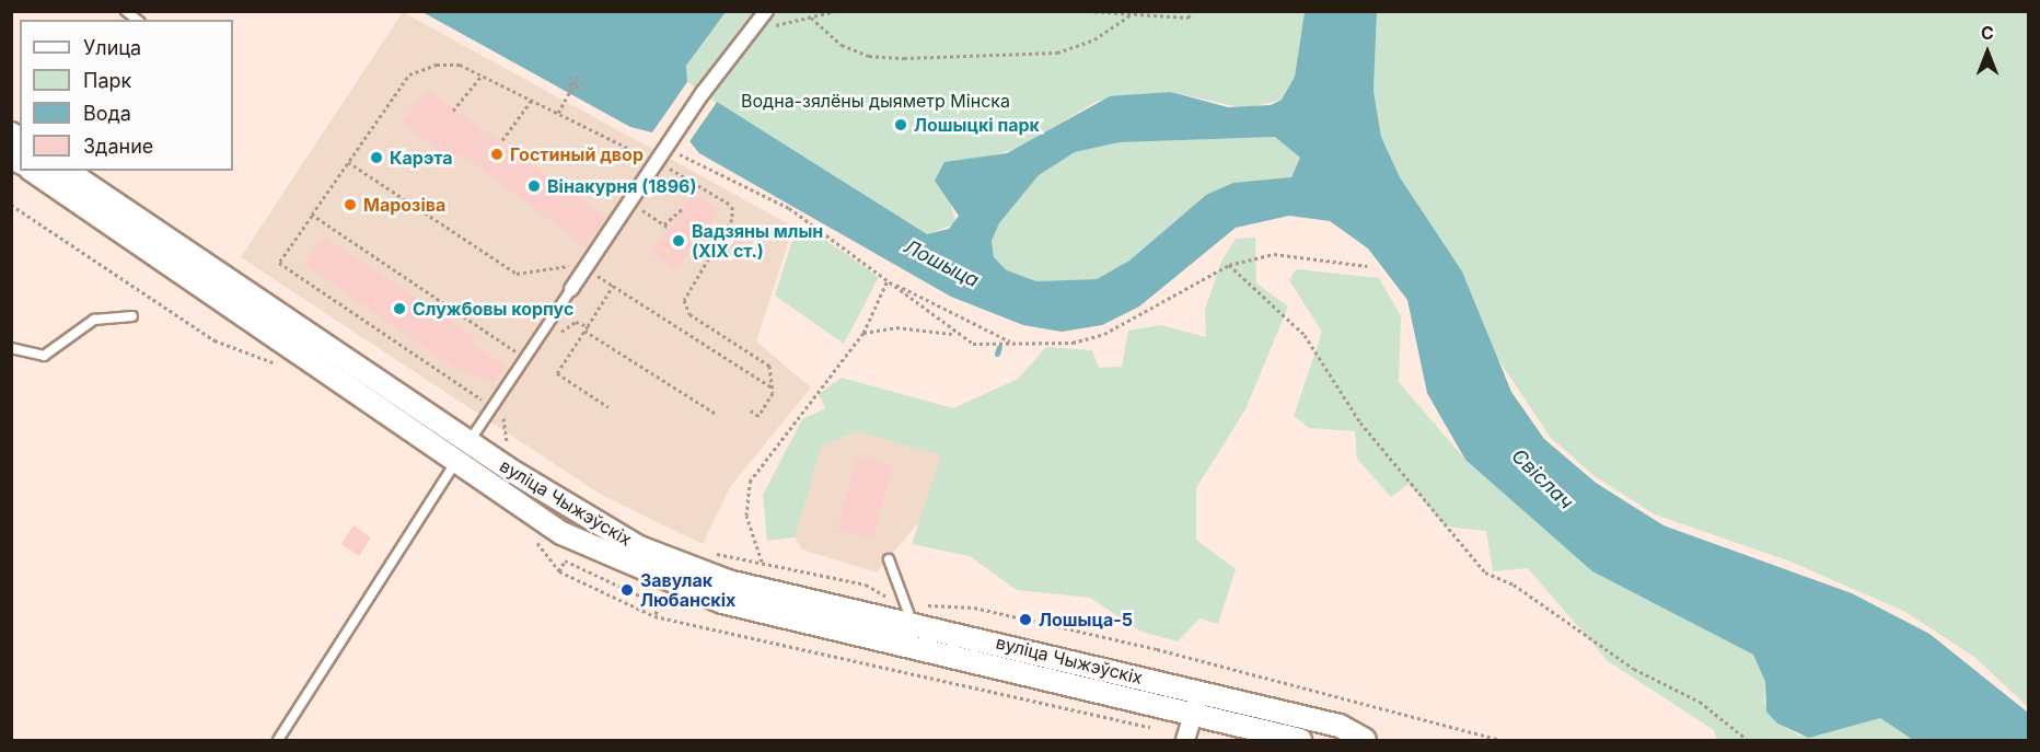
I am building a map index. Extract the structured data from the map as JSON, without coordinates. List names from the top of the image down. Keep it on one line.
{"streets":{"street":["вуліца Чыжэўскіх"]},"water":["Лошыца","Свіслач"],"parks":["Водна-зялёны дыяметр Мінска"],"places":["Лошыцкі парк","Гостиный двор","Карэта","Вінакурня (1896)","Марозіва","Вадзяны млын (XIX ст.)","Службовы корпус","Завулак Любанскіх","Лошыца-5"],"legend":["Улица","Парк","Вода","Здание"],"north":"top"}
